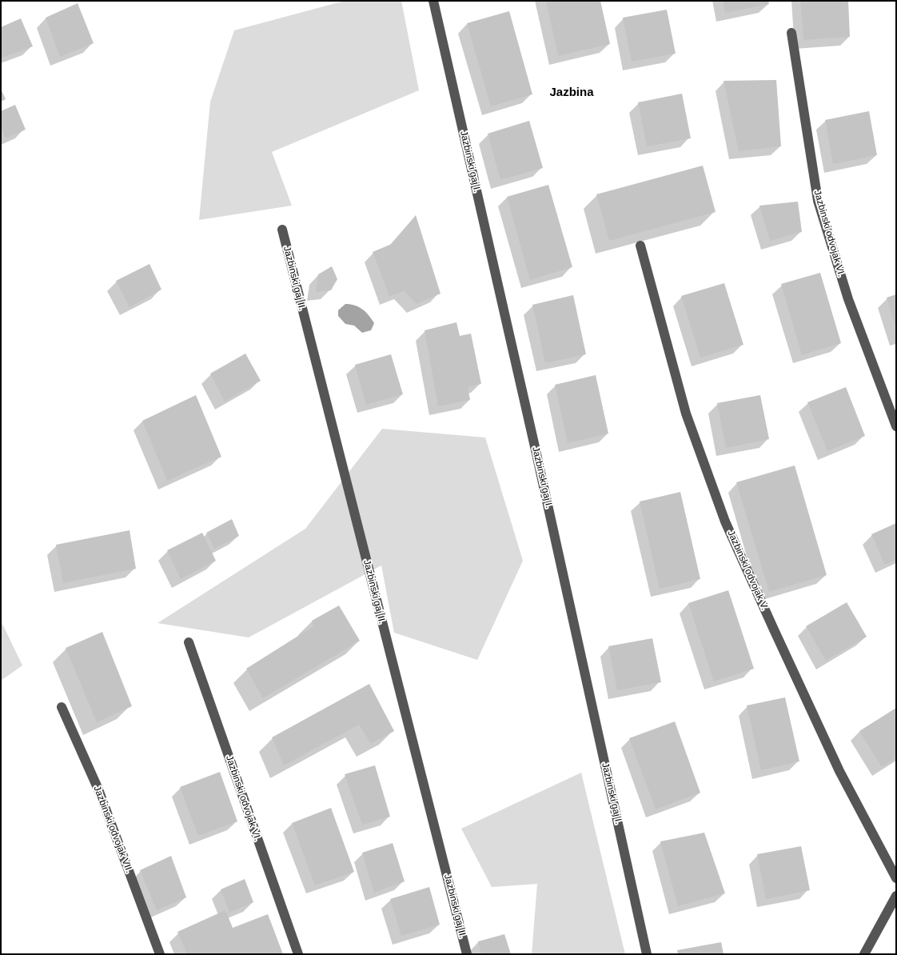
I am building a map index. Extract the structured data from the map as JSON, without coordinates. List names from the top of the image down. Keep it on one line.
{"streets":{"street":["Jazbinski gaj I.","Jazbinski odvojak VI.","Jazbinski gaj II.","Jazbinski odvojak V.","Jazbinski odvojak VII."]},"districts":["Jazbina"]}
